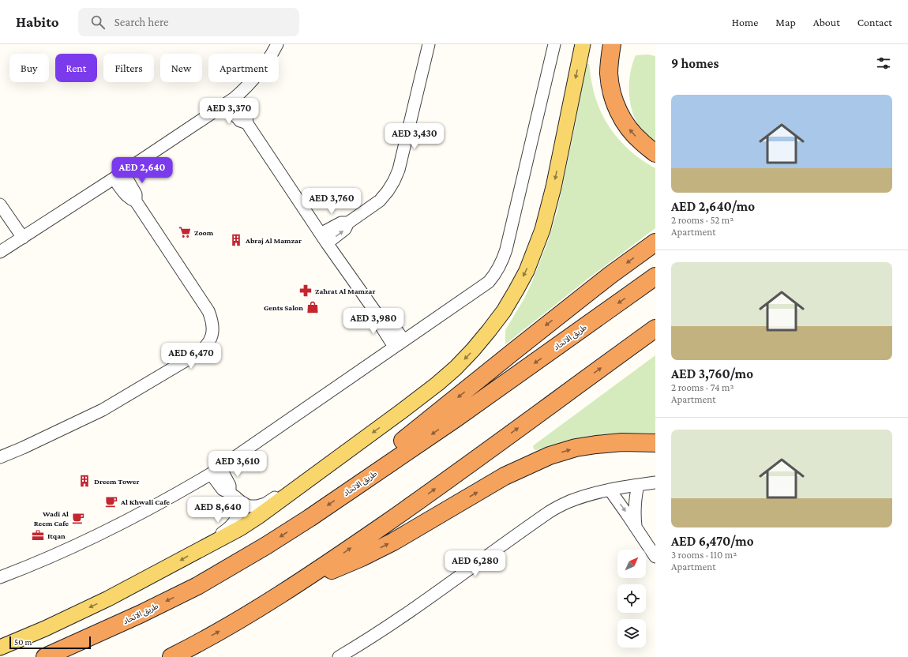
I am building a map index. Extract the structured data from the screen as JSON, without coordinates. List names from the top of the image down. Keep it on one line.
{"streets":{"highway":["طريق الاتحاد"]},"places":{"supermarket":["Zoom"],"building":["Abraj Al Mamzar","Dreem Tower"],"pharmacy":["Zahrat Al Mamzar"],"shop":["Gents Salon"],"cafe":["Al Khwali Cafe","Wadi Al Reem Cafe"],"office":["Itqan"]},"scale_bar":"50 m","north":"top right","page":{"header":"Habito","search":"Search here","nav":["Home","Map","About","Contact"],"heading":"9 homes","chip":["Buy","Rent","Filters","New","Apartment"],"list":[{"name":"AED 2,640/mo","note":"2 rooms · 52 m² · Apartment"},{"name":"AED 3,760/mo","note":"2 rooms · 74 m² · Apartment"},{"name":"AED 6,470/mo","note":"3 rooms · 110 m² · Apartment"}],"price":["AED 3,370","AED 3,430","AED 2,640","AED 3,760","AED 3,980","AED 6,470","AED 3,610","AED 8,640","AED 6,280"],"scale":"50 m"}}
